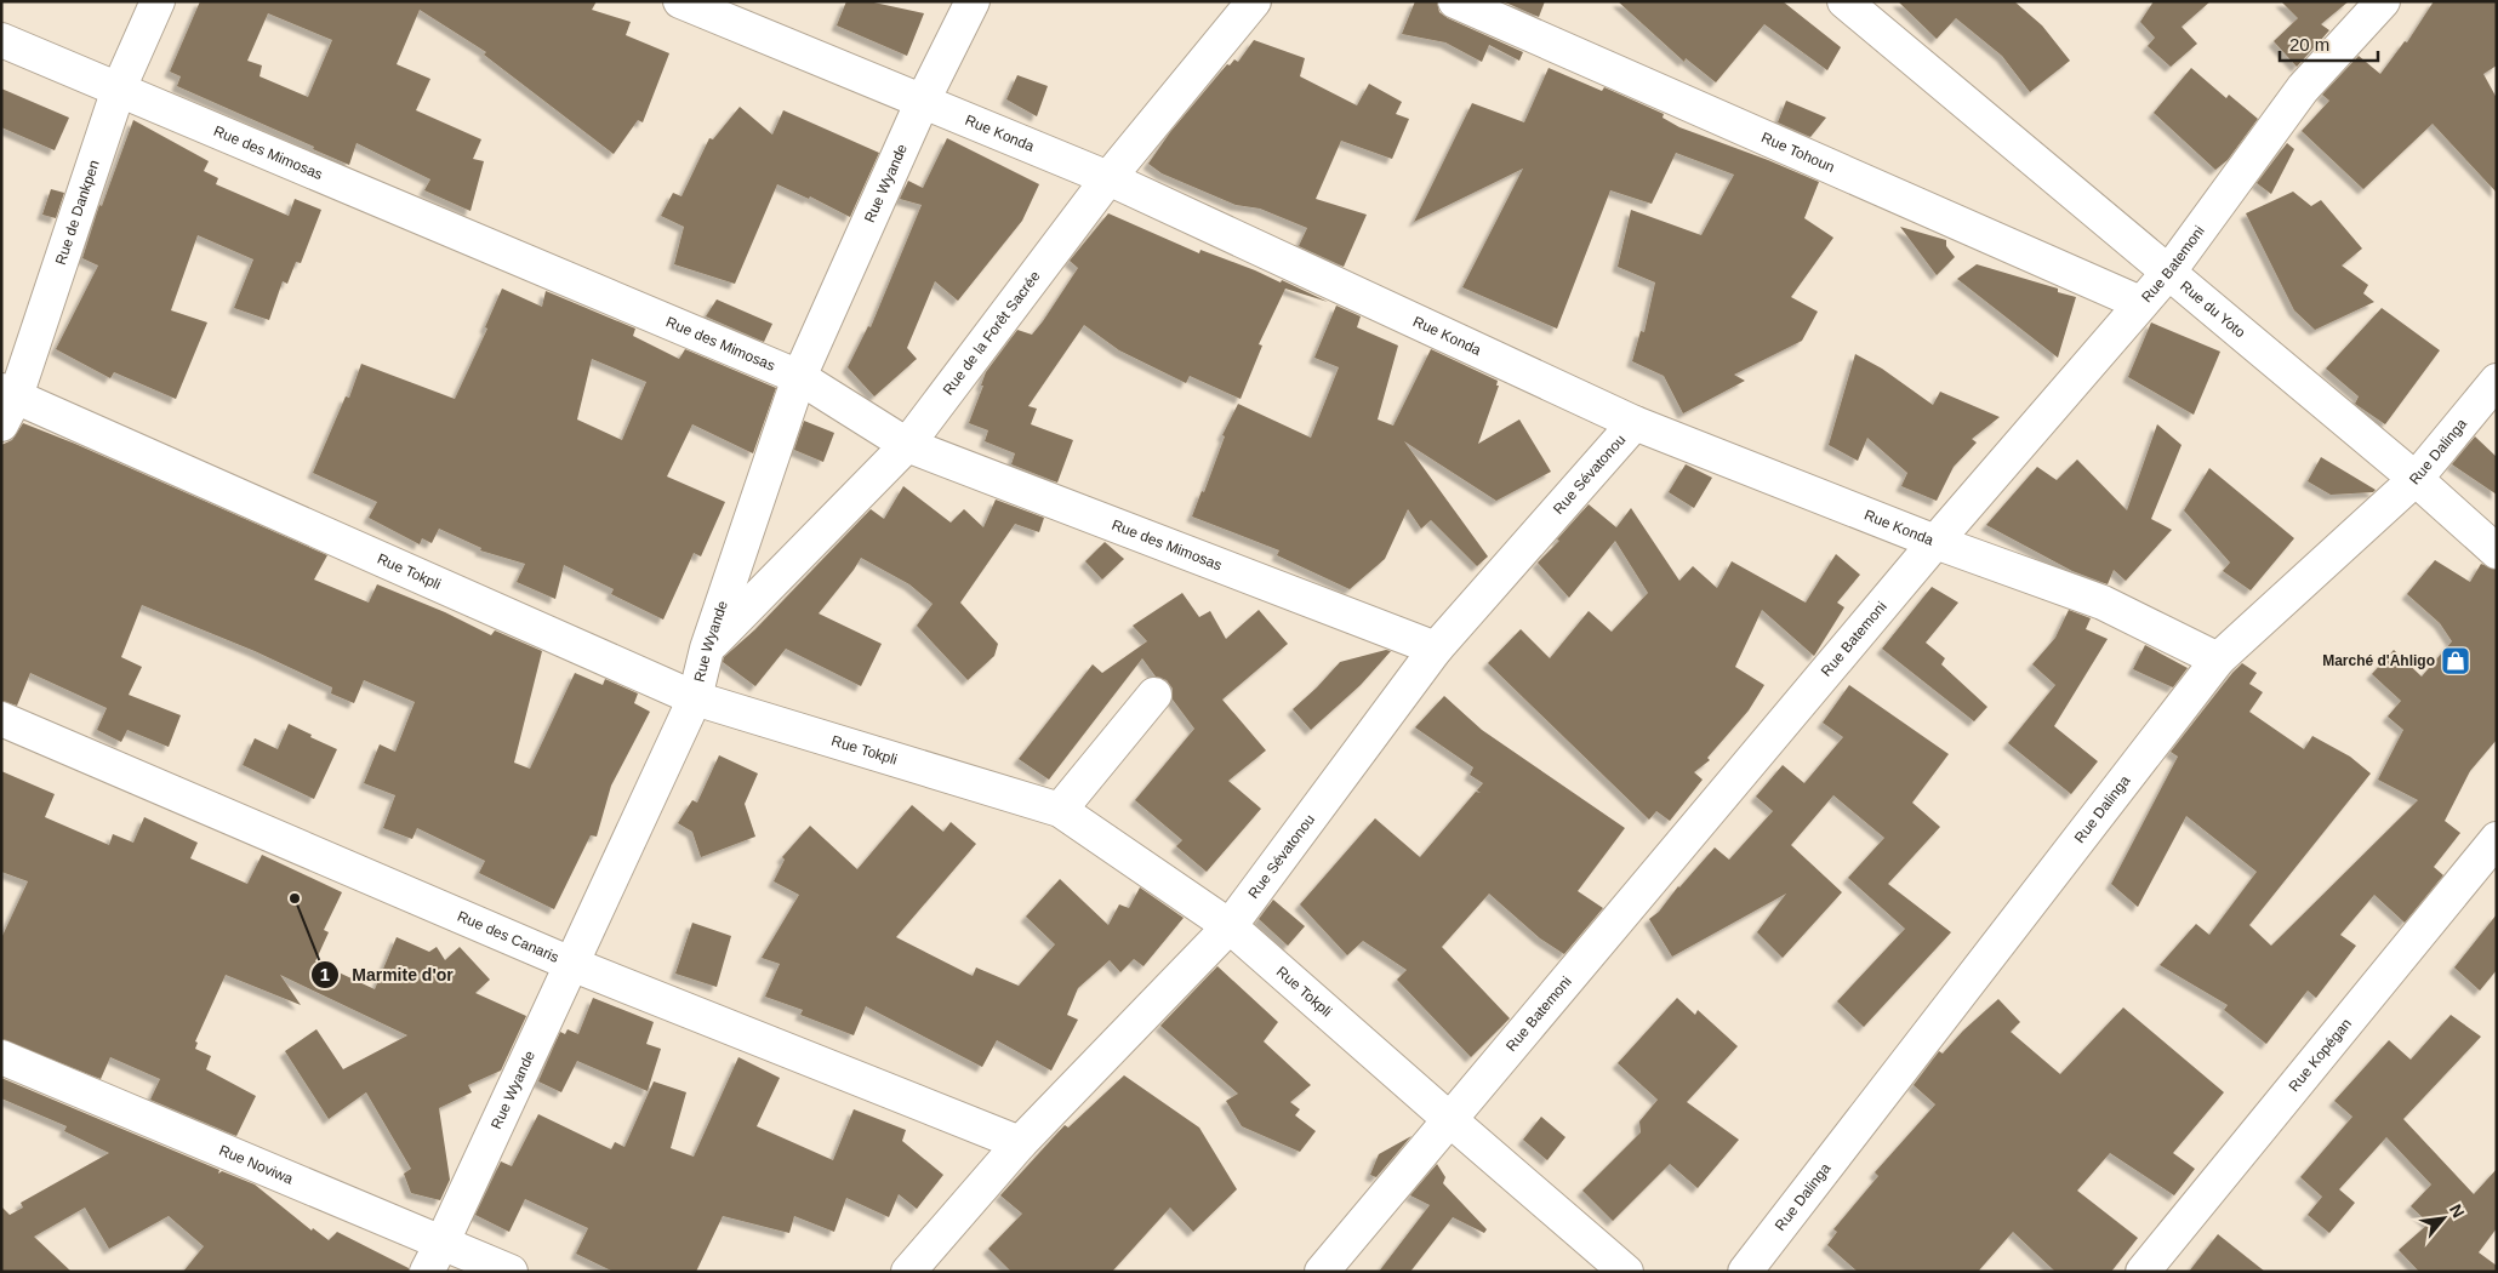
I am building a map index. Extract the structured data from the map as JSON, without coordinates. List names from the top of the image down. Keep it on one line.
{"streets":{"street":["Rue Konda","Rue des Mimosas","Rue Tohoun","Rue Wyande","Rue de Dankpen","Rue Batemoni","Rue du Yoto","Rue de la Forêt Sacrée","Rue Dalinga","Rue Sévatonou","Rue Tokpli","Rue des Canaris","Rue Kopégan","Rue Noviwa"]},"crossings":[["Rue Konda","Rue Wyande"],["Rue Konda","Rue Batemoni"],["Rue Konda","Rue de la Forêt Sacrée"],["Rue Konda","Rue Dalinga"],["Rue Konda","Rue Sévatonou"],["Rue des Mimosas","Rue Wyande"],["Rue des Mimosas","Rue de Dankpen"],["Rue des Mimosas","Rue de la Forêt Sacrée"],["Rue des Mimosas","Rue Sévatonou"],["Rue Tohoun","Rue Batemoni"],["Rue Wyande","Rue de la Forêt Sacrée"],["Rue Wyande","Rue Tokpli"],["Rue Wyande","Rue des Canaris"],["Rue Wyande","Rue Noviwa"],["Rue de Dankpen","Rue Tokpli"],["Rue Batemoni","Rue du Yoto"],["Rue Batemoni","Rue Tokpli"],["Rue du Yoto","Rue Dalinga"],["Rue Sévatonou","Rue Tokpli"],["Rue Sévatonou","Rue des Canaris"]],"places":{"shop":["Marché d'Ahligo"],"other":["Marmite d'or"]},"scale_bar":"20 m","north":"top right"}
